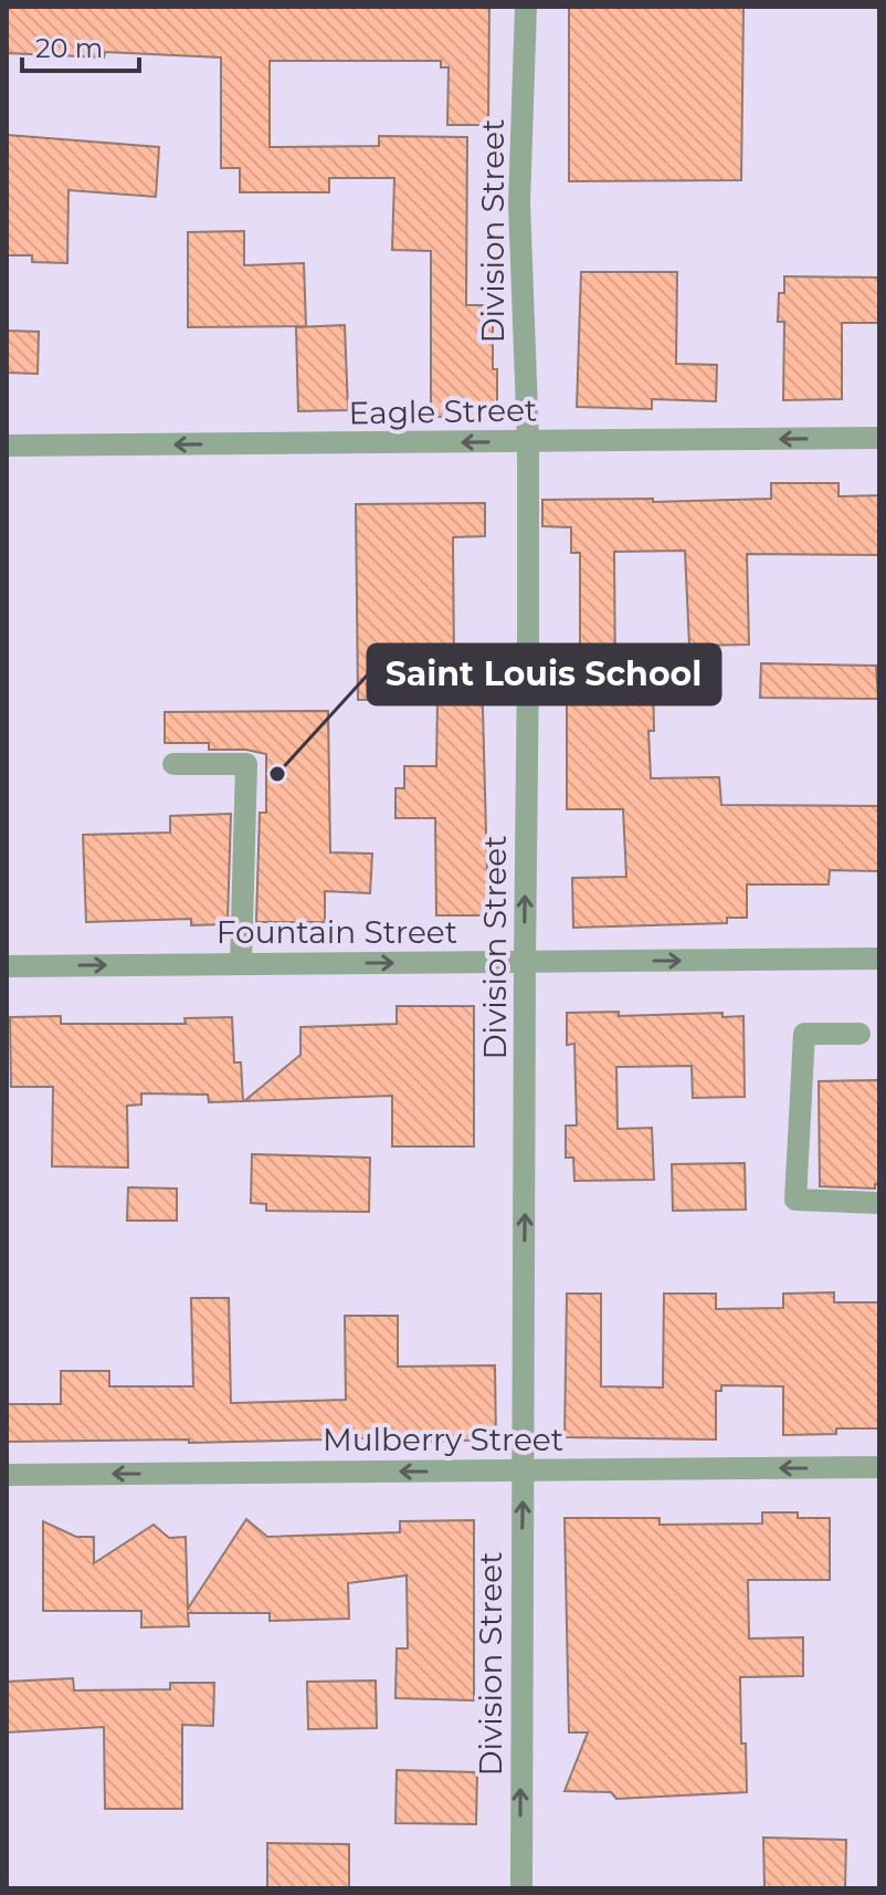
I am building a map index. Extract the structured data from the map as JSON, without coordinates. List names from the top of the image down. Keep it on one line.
{"streets":{"street":["Division Street","Eagle Street","Fountain Street","Mulberry Street"]},"crossings":[["Division Street","Eagle Street"],["Division Street","Fountain Street"],["Division Street","Mulberry Street"]],"one_way":["Division Street","Eagle Street","Fountain Street","Mulberry Street"],"places":["Saint Louis School"],"scale_bar":"20 m"}
